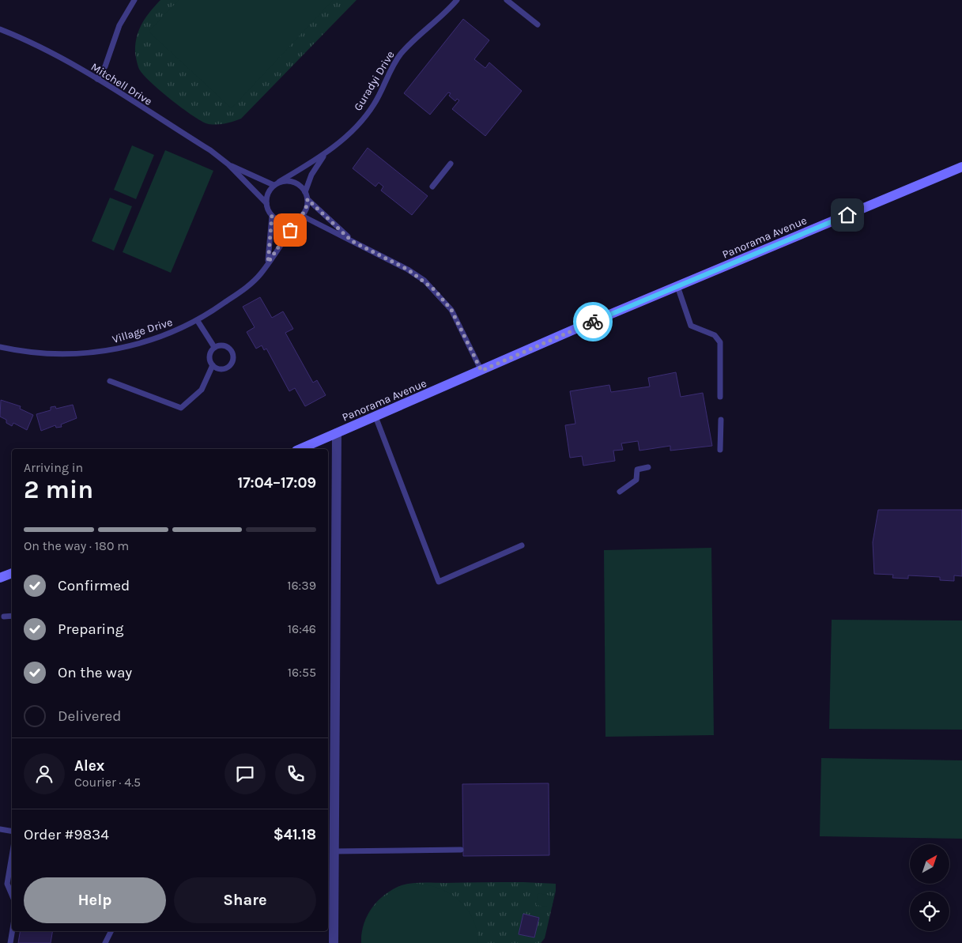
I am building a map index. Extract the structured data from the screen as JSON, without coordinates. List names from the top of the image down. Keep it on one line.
{"streets":{"street":["Panorama Avenue"],"lane":["Guradyi Drive","Mitchell Drive","Village Drive"]},"crossings":[["Guradyi Drive","Mitchell Drive"],["Guradyi Drive","Village Drive"],["Mitchell Drive","Village Drive"]],"north":"top right","page":{"heading":["2 min","Arriving in","17:04–17:09"],"panel":["Alex","Courier · 4.5","Order #9834","$41.18"],"bar":"On the way · 180 m","list":[["Confirmed","16:39"],["Preparing","16:46"],["On the way","16:55"],"Delivered"],"buttons":["Help","Share"]}}
